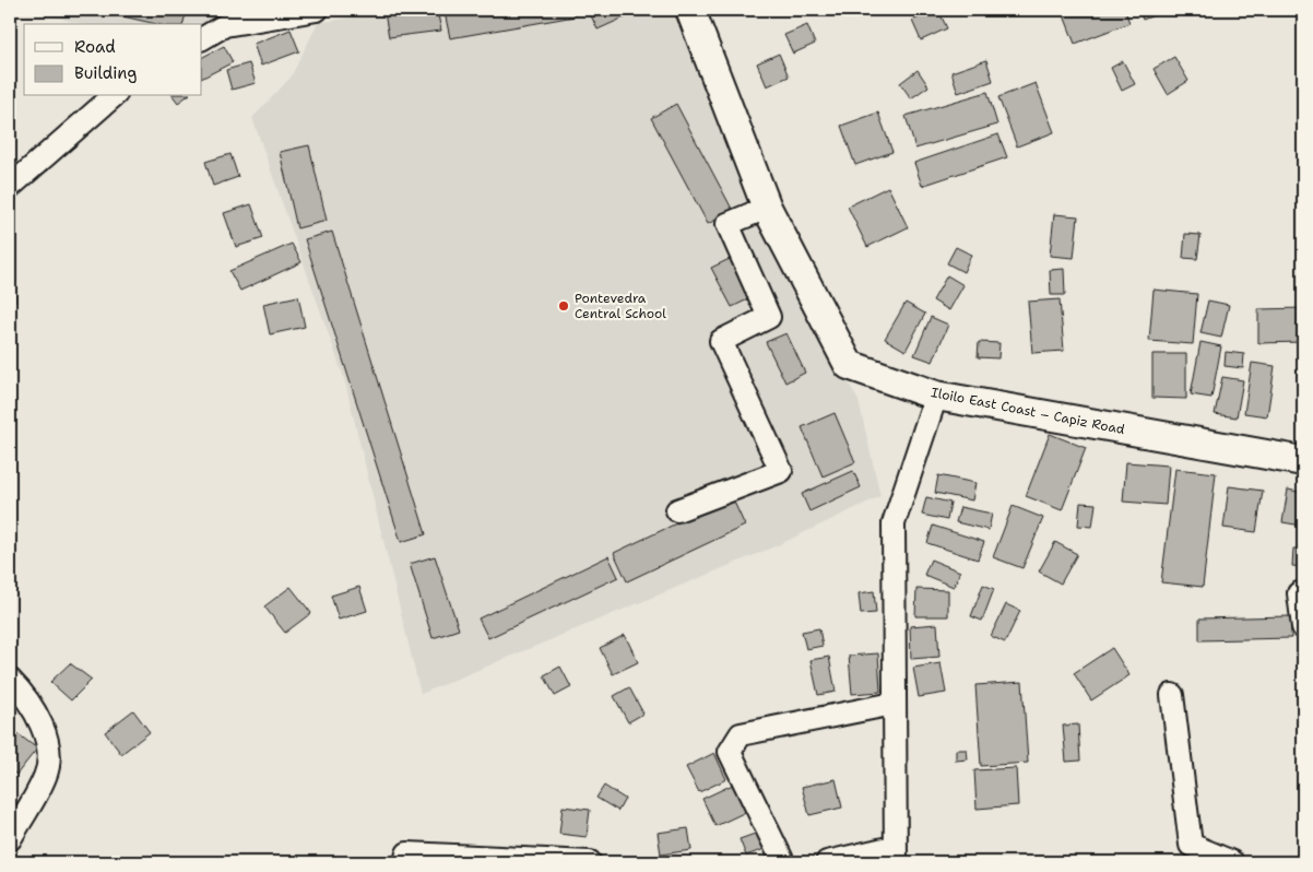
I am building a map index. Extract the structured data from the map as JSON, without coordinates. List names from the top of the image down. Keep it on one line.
{"streets":{"main road":["Iloilo East Coast – Capiz Road"]},"places":["Pontevedra Central School"],"legend":["Road","Building"]}
